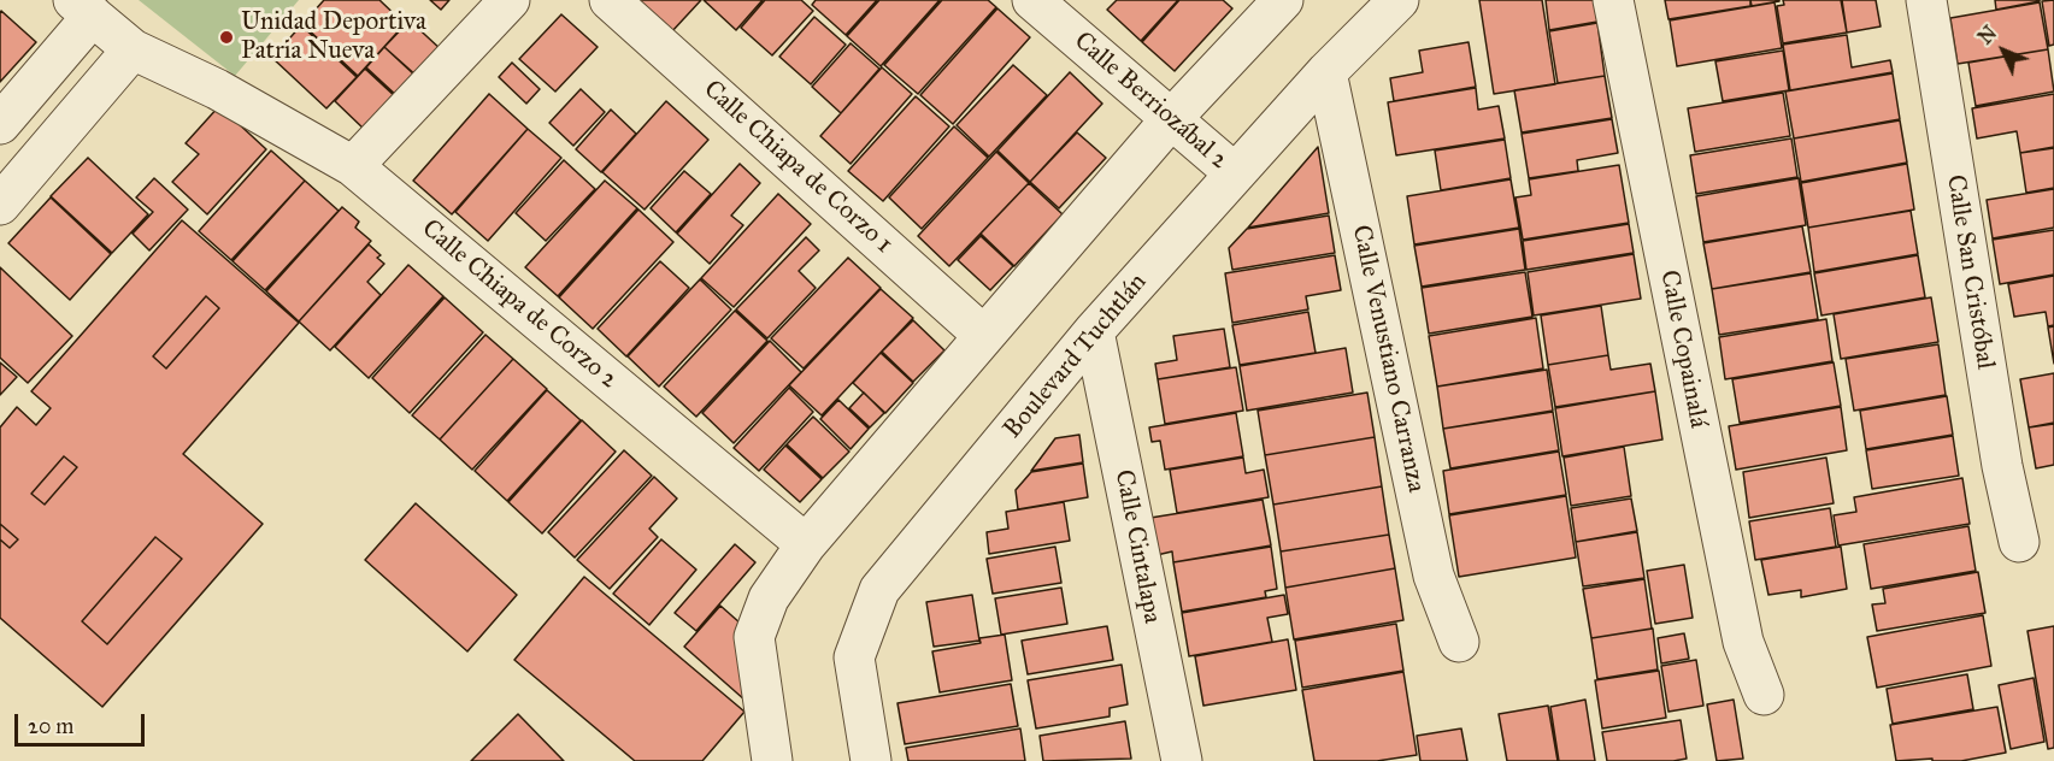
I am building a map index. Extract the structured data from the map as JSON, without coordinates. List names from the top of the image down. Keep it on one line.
{"streets":{"street":["Calle Berriozábal 2","Calle Chiapa de Corzo 1","Calle San Cristóbal","Calle Chiapa de Corzo 2","Calle Copainalá","Boulevard Tuchtlán","Calle Venustiano Carranza","Calle Cintalapa"]},"crossings":[["Calle Berriozábal 2","Boulevard Tuchtlán"],["Boulevard Tuchtlán","Calle Venustiano Carranza"],["Boulevard Tuchtlán","Calle Cintalapa"]],"places":["Unidad Deportiva Patria Nueva"],"scale_bar":"20 m","north":"top left"}
